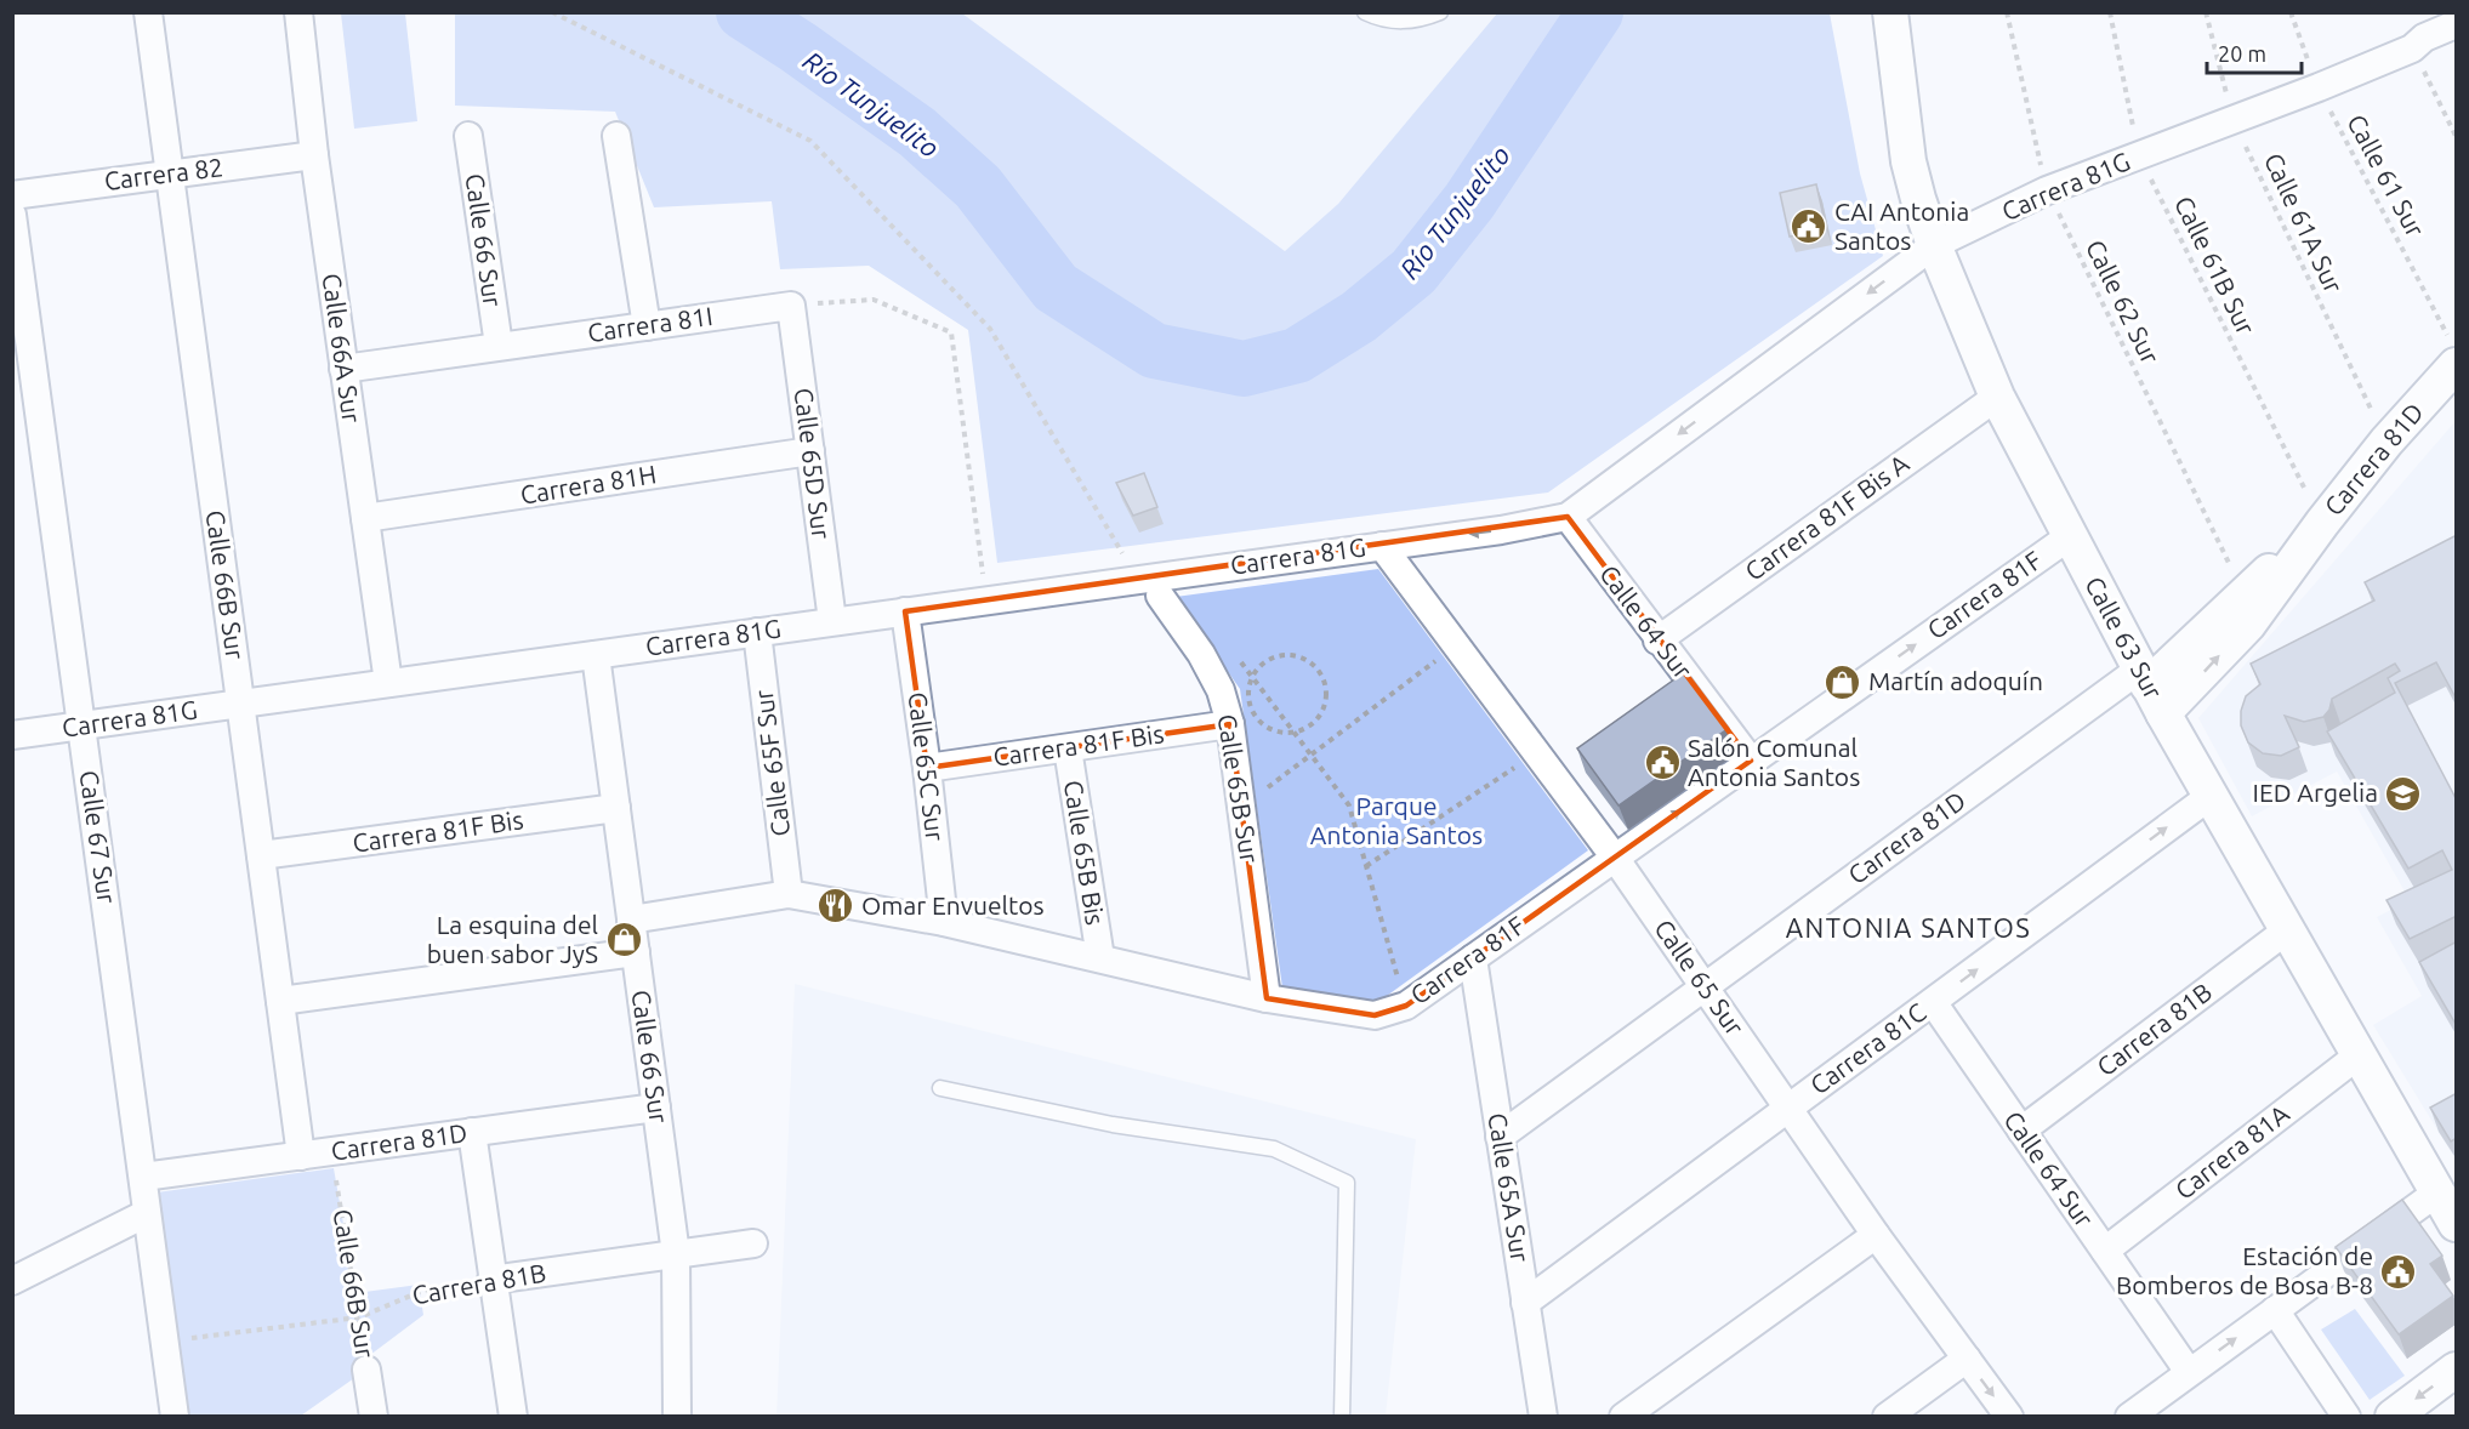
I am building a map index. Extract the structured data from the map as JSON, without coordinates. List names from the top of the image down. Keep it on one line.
{"streets":{"street":["Carrera 82","Carrera 81G","Calle 66 Sur","Carrera 81I","Calle 66A Sur","Carrera 81D","Calle 65D Sur","Carrera 81H","Carrera 81F Bis A","Calle 66B Sur","Carrera 81F","Calle 64 Sur","Calle 63 Sur","Carrera 81F Bis","Calle 65F Sur","Calle 65C Sur","Calle 65B Sur","Calle 67 Sur","Calle 65B Bis","Calle 65 Sur","Carrera 81B","Carrera 81C","Carrera 81A","Calle 65A Sur"],"path":["Calle 61 Sur","Calle 61A Sur","Calle 61B Sur","Calle 62 Sur"]},"crossings":[["Carrera 82","Calle 66A Sur"],["Carrera 82","Calle 66B Sur"],["Calle 61 Sur","Carrera 81G"],["Calle 61 Sur","Carrera 81D"],["Carrera 81G","Calle 61A Sur"],["Carrera 81G","Calle 66 Sur"],["Carrera 81G","Calle 61B Sur"],["Carrera 81G","Calle 62 Sur"],["Carrera 81G","Calle 66A Sur"],["Carrera 81G","Calle 65D Sur"],["Carrera 81G","Calle 66B Sur"],["Carrera 81G","Calle 64 Sur"],["Carrera 81G","Calle 63 Sur"],["Carrera 81G","Calle 65F Sur"],["Carrera 81G","Calle 65C Sur"],["Carrera 81G","Calle 67 Sur"],["Carrera 81G","Calle 65 Sur"],["Calle 61A Sur","Carrera 81D"],["Calle 66 Sur","Carrera 81I"],["Calle 66 Sur","Carrera 81D"],["Calle 66 Sur","Carrera 81F"],["Calle 66 Sur","Carrera 81F Bis"],["Calle 66 Sur","Carrera 81B"],["Calle 61B Sur","Carrera 81D"],["Calle 62 Sur","Carrera 81D"],["Carrera 81I","Calle 66A Sur"],["Carrera 81I","Calle 65D Sur"],["Calle 66A Sur","Carrera 81H"],["Carrera 81D","Calle 66B Sur"],["Carrera 81D","Calle 63 Sur"],["Carrera 81D","Calle 67 Sur"],["Carrera 81D","Calle 65 Sur"],["Carrera 81D","Calle 65A Sur"],["Calle 65D Sur","Carrera 81H"],["Carrera 81F Bis A","Calle 64 Sur"],["Carrera 81F Bis A","Calle 63 Sur"],["Calle 66B Sur","Carrera 81F Bis"],["Calle 66B Sur","Carrera 81B"],["Carrera 81F","Calle 64 Sur"],["Carrera 81F","Calle 63 Sur"],["Carrera 81F","Calle 65F Sur"],["Carrera 81F","Calle 65C Sur"],["Carrera 81F","Calle 65B Sur"],["Carrera 81F","Calle 65B Bis"],["Carrera 81F","Calle 65 Sur"],["Carrera 81F","Calle 65A Sur"],["Calle 64 Sur","Carrera 81B"],["Calle 64 Sur","Carrera 81C"],["Calle 64 Sur","Carrera 81A"],["Calle 63 Sur","Carrera 81B"],["Calle 63 Sur","Carrera 81C"],["Calle 63 Sur","Carrera 81A"],["Carrera 81F Bis","Calle 65C Sur"],["Carrera 81F Bis","Calle 65B Sur"],["Carrera 81F Bis","Calle 65B Bis"],["Calle 67 Sur","Carrera 81B"],["Calle 65 Sur","Carrera 81C"],["Carrera 81C","Calle 65A Sur"]],"one_way":["Carrera 81C"],"districts":["ANTONIA SANTOS"],"water":["Río Tunjuelito"],"parks":["Parque Antonia Santos"],"places":{"public building":["CAI Antonia Santos","Salón Comunal Antonia Santos","Estación de Bomberos de Bosa B-8"],"shop":["Martín adoquín","La esquina del buen sabor JyS"],"school or university":["IED Argelia"],"restaurant":["Omar Envueltos"]},"scale_bar":"20 m"}
